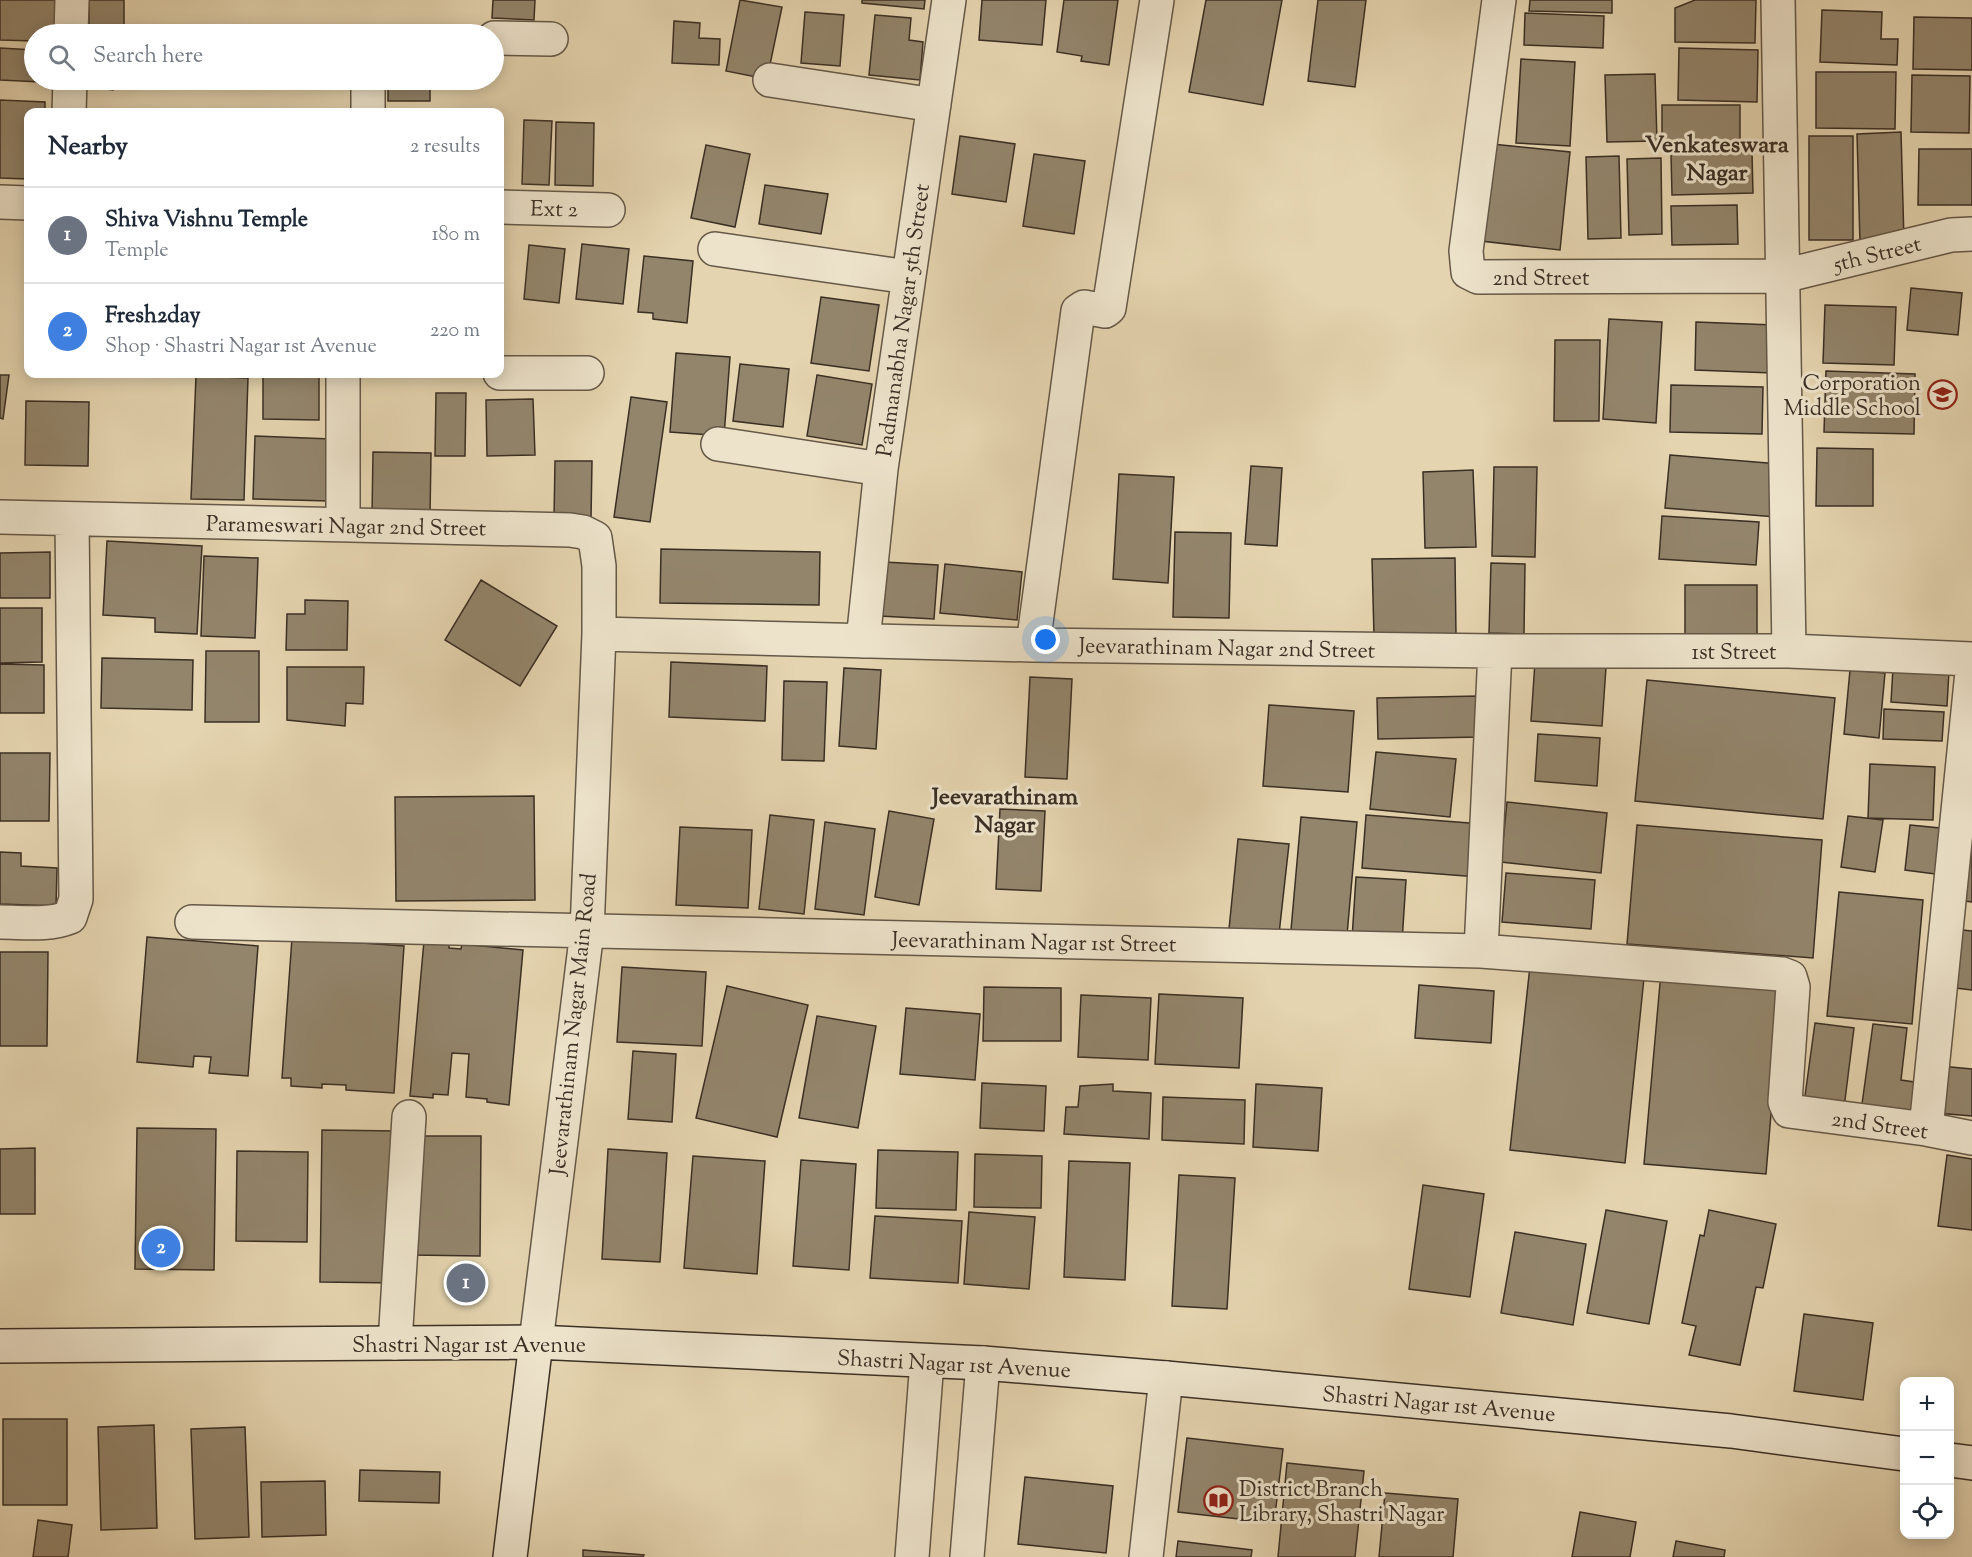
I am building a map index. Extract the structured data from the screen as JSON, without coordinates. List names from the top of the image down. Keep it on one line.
{"streets":{"street":["Ext 2","5th Street","2nd Street","Padmanabha Nagar 5th Street","Parameswari Nagar 2nd Street","Jeevarathinam Nagar 2nd Street","1st Street","Jeevarathinam Nagar 1st Street","Jeevarathinam Nagar Main Road","Shastri Nagar 1st Avenue"]},"crossings":[["5th Street","2nd Street"],["2nd Street","Jeevarathinam Nagar 1st Street"],["Padmanabha Nagar 5th Street","Jeevarathinam Nagar 2nd Street"],["Parameswari Nagar 2nd Street","Jeevarathinam Nagar 2nd Street"],["Parameswari Nagar 2nd Street","Jeevarathinam Nagar Main Road"],["Jeevarathinam Nagar 2nd Street","1st Street"],["Jeevarathinam Nagar 2nd Street","Jeevarathinam Nagar Main Road"],["Jeevarathinam Nagar 1st Street","Jeevarathinam Nagar Main Road"],["Jeevarathinam Nagar Main Road","Shastri Nagar 1st Avenue"]],"districts":["Venkateswara Nagar","Jeevarathinam Nagar"],"places":{"school or university":["Corporation Middle School"],"library":["District Branch Library, Shastri Nagar"]},"page":{"search":"Search here","heading":["Nearby","2 results"],"list":[{"mark":"1","name":"Shiva Vishnu Temple","note":"Temple","value":"180 m"},{"mark":"2","name":"Fresh2day","note":"Shop · Shastri Nagar 1st Avenue","value":"220 m"}],"pins":["2","1"],"map_buttons":["+","−"]}}
